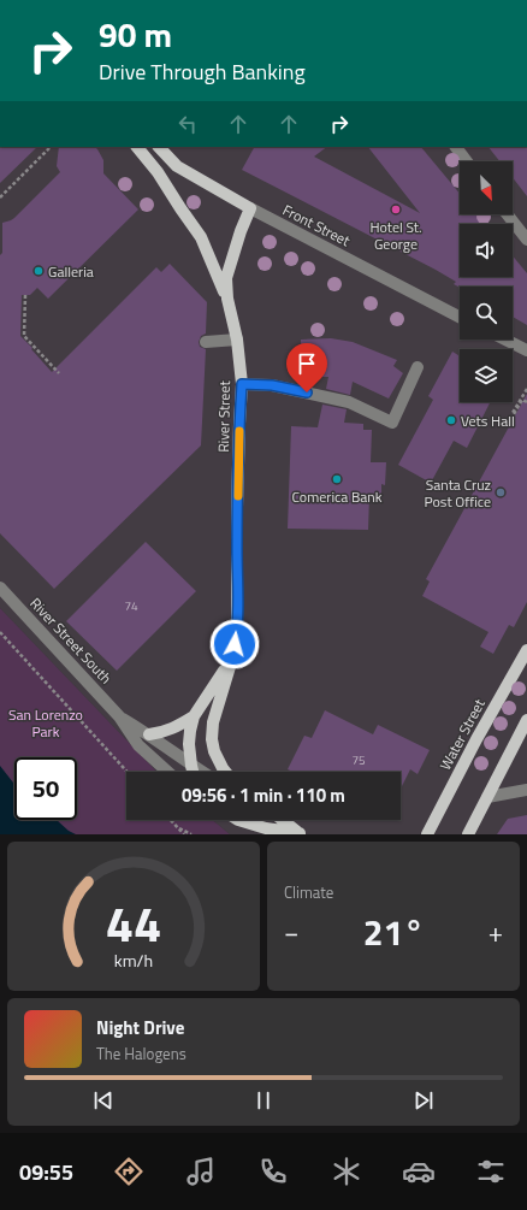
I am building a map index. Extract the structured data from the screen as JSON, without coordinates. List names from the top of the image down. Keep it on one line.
{"streets":{"main road":["Front Street","River Street","Water Street"],"street":["River Street South"]},"crossings":[["Front Street","River Street"],["River Street","River Street South"]],"parks":["San Lorenzo Park"],"places":["Hotel St. George","Galleria","Vets Hall","Comerica Bank","Santa Cruz Post Office"],"house_numbers":["74","75"],"north":"bottom right","page":{"turn":["90 m","Drive Through Banking"],"limit":"50","trip":"09:56 · 1 min · 110 m","tile":"Climate","heat":["−","21°","+"],"song":["Night Drive","The Halogens"],"tabs":"09:55","gauge":["44","km/h"]}}
